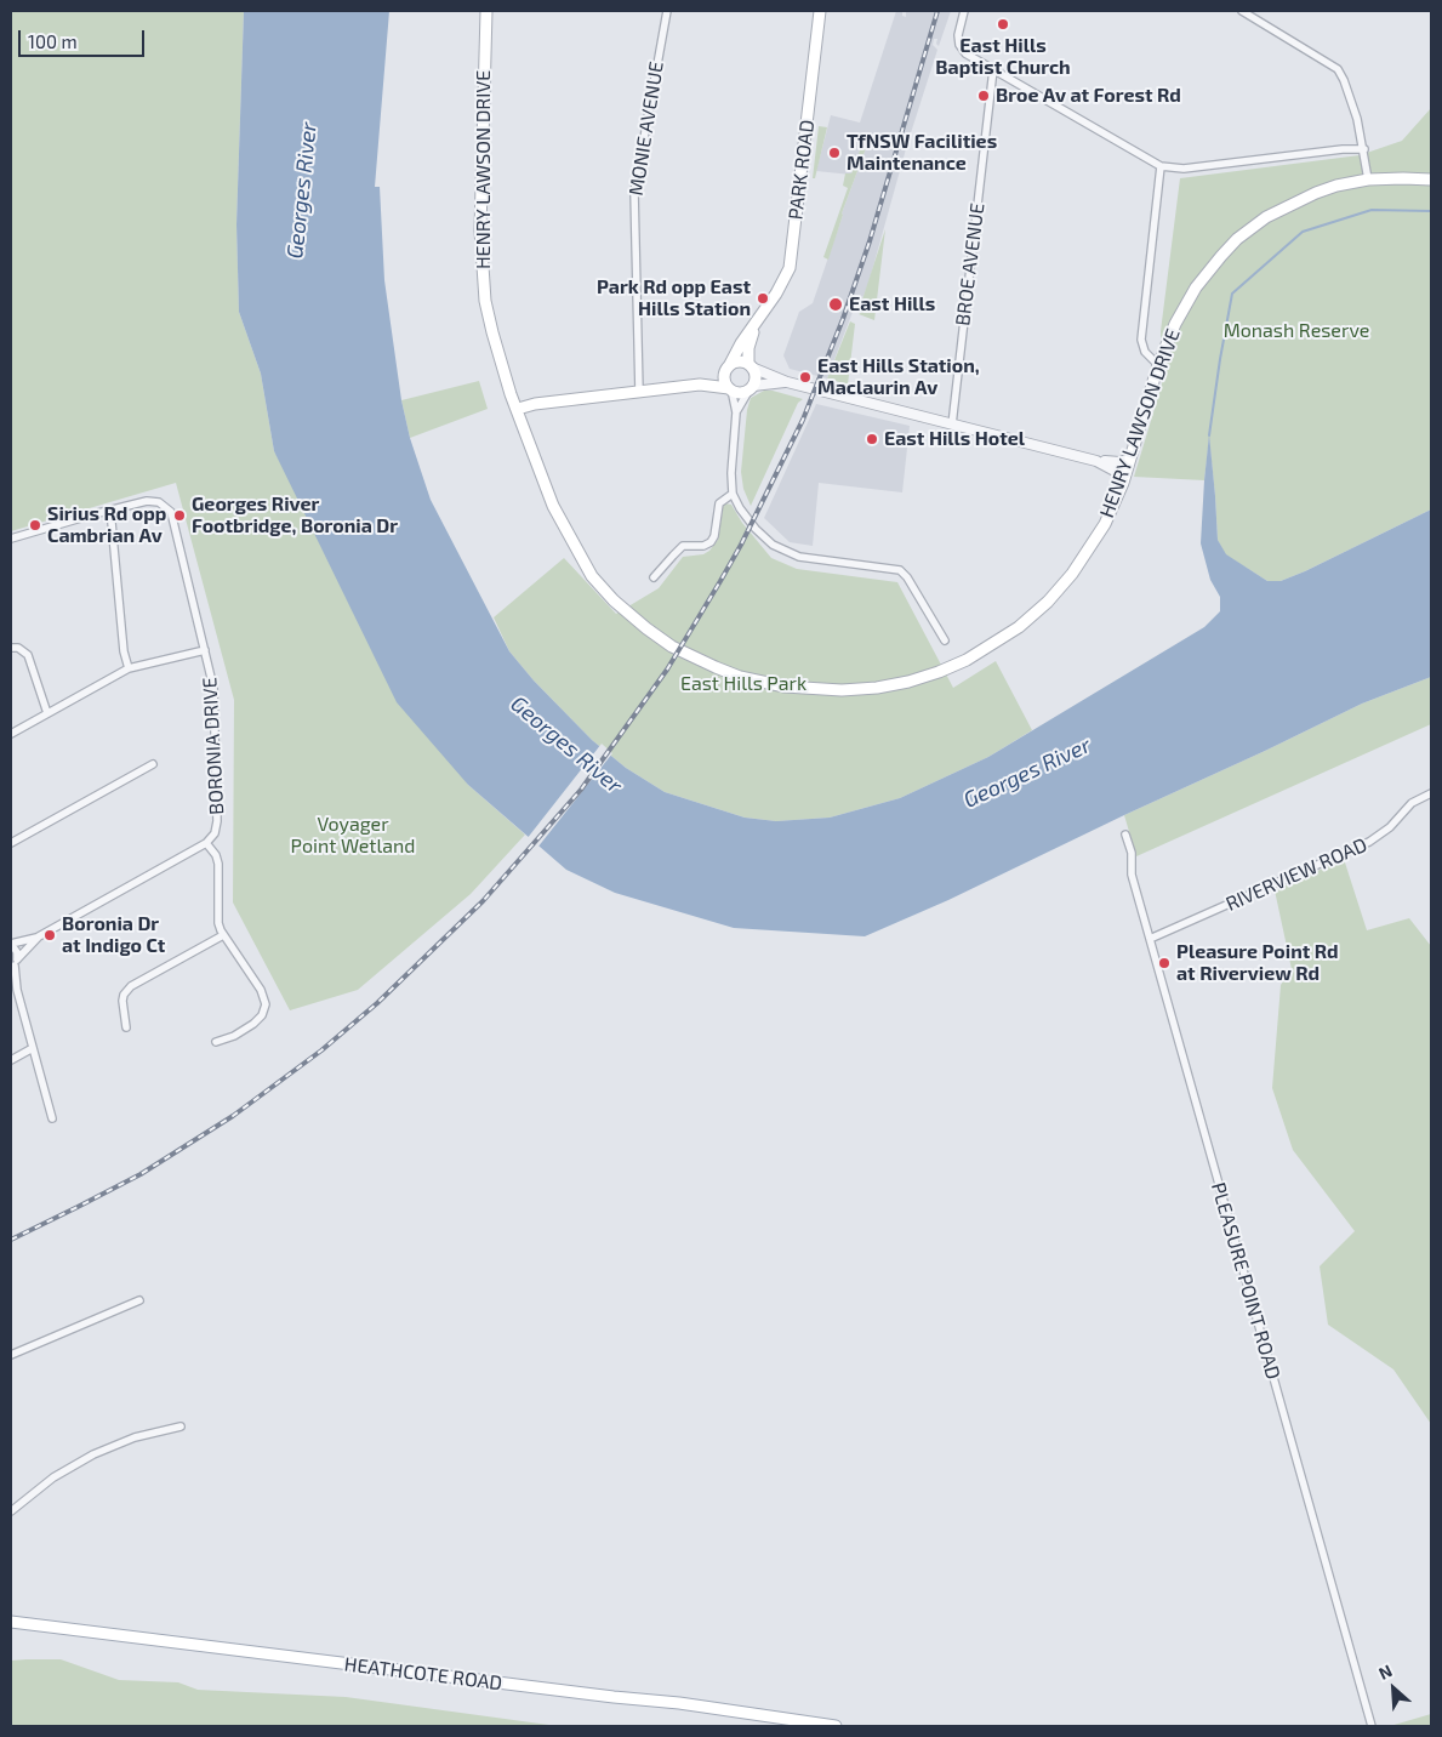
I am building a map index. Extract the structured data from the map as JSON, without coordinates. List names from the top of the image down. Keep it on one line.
{"streets":{"main road":["HENRY LAWSON DRIVE","PARK ROAD","HEATHCOTE ROAD"],"street":["MONIE AVENUE","BROE AVENUE","BORONIA DRIVE","RIVERVIEW ROAD","PLEASURE POINT ROAD"]},"crossings":[["RIVERVIEW ROAD","PLEASURE POINT ROAD"]],"water":["Georges River"],"parks":["Monash Reserve","East Hills Park","Voyager Point Wetland"],"places":["East Hills Baptist Church","Broe Av at Forest Rd","TfNSW Facilities Maintenance","Park Rd opp East Hills Station","East Hills","East Hills Station, Maclaurin Av","East Hills Hotel","Georges River Footbridge, Boronia Dr","Sirius Rd opp Cambrian Av","Boronia Dr at Indigo Ct","Pleasure Point Rd at Riverview Rd"],"scale_bar":"100 m","north":"top left"}
